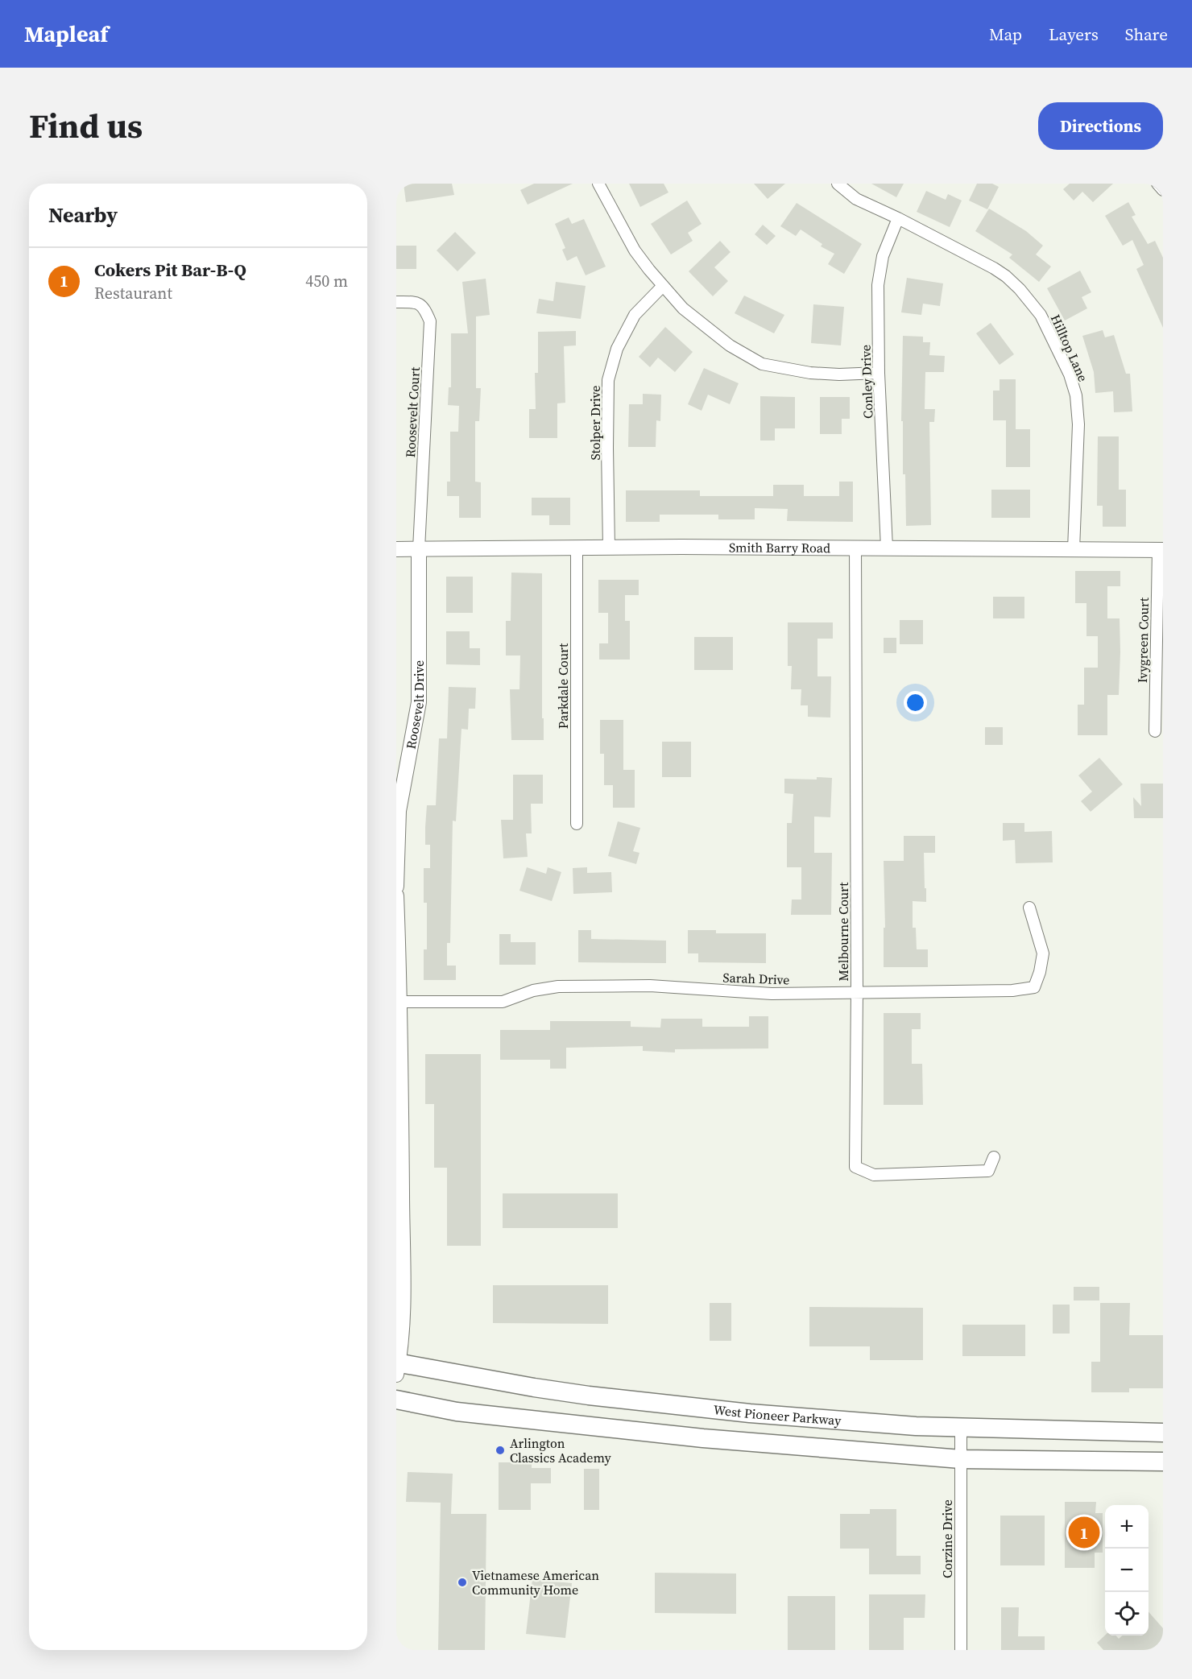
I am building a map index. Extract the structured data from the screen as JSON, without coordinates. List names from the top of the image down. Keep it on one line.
{"streets":{"main road":["West Pioneer Parkway"],"street":["Hilltop Lane","Conley Drive","Roosevelt Court","Stolper Drive","Smith Barry Road","Ivygreen Court","Parkdale Court","Roosevelt Drive","Melbourne Court","Sarah Drive","Corzine Drive"]},"crossings":[["Hilltop Lane","Conley Drive"],["Hilltop Lane","Smith Barry Road"],["Conley Drive","Smith Barry Road"],["Roosevelt Court","Smith Barry Road"],["Roosevelt Court","Roosevelt Drive"],["Stolper Drive","Smith Barry Road"],["Smith Barry Road","Ivygreen Court"],["Smith Barry Road","Parkdale Court"],["Smith Barry Road","Roosevelt Drive"],["Smith Barry Road","Melbourne Court"],["Melbourne Court","Sarah Drive"],["West Pioneer Parkway","Corzine Drive"]],"places":["Arlington Classics Academy","Vietnamese American Community Home"],"page":{"header":"Mapleaf","nav":["Map","Layers","Share"],"title":"Find us","buttons":"Directions","heading":"Nearby","list":[{"mark":"1","name":"Cokers Pit Bar-B-Q","note":"Restaurant","value":"450 m"}],"map_buttons":["+","−"],"pins":"1"}}
